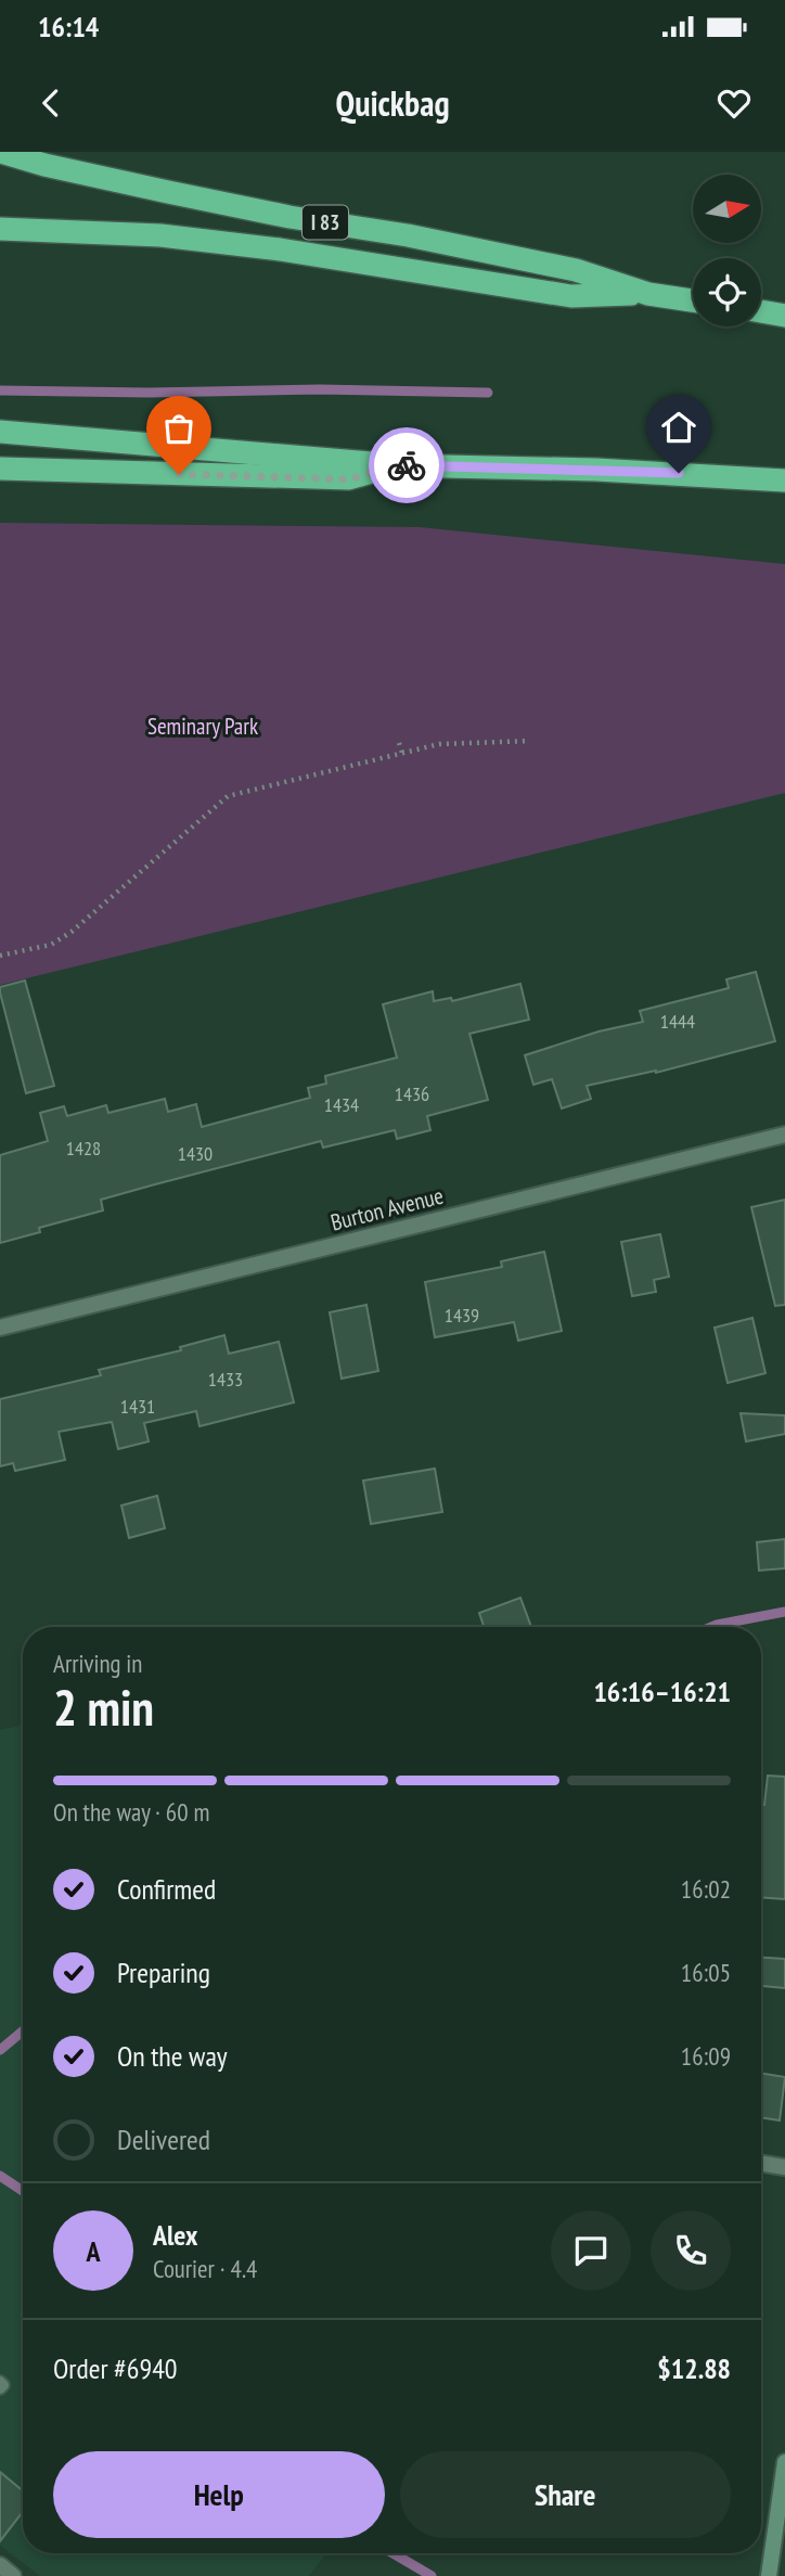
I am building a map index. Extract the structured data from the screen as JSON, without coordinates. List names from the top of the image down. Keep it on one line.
{"streets":{"highway":["I 83"],"street":["Burton Avenue"]},"parks":["Seminary Park"],"house_numbers":["1444","1436","1434","1428","1430","1439","1433","1431"],"north":"right","page":{"status":"16:14","header":"Quickbag","heading":["2 min","Arriving in","16:16–16:21"],"panel":["Alex","Courier · 4.4","Order #6940","$12.88"],"bar":"On the way · 60 m","list":[["Confirmed","16:02"],["Preparing","16:05"],["On the way","16:09"],"Delivered"],"round":"A","buttons":["Help","Share"]}}
